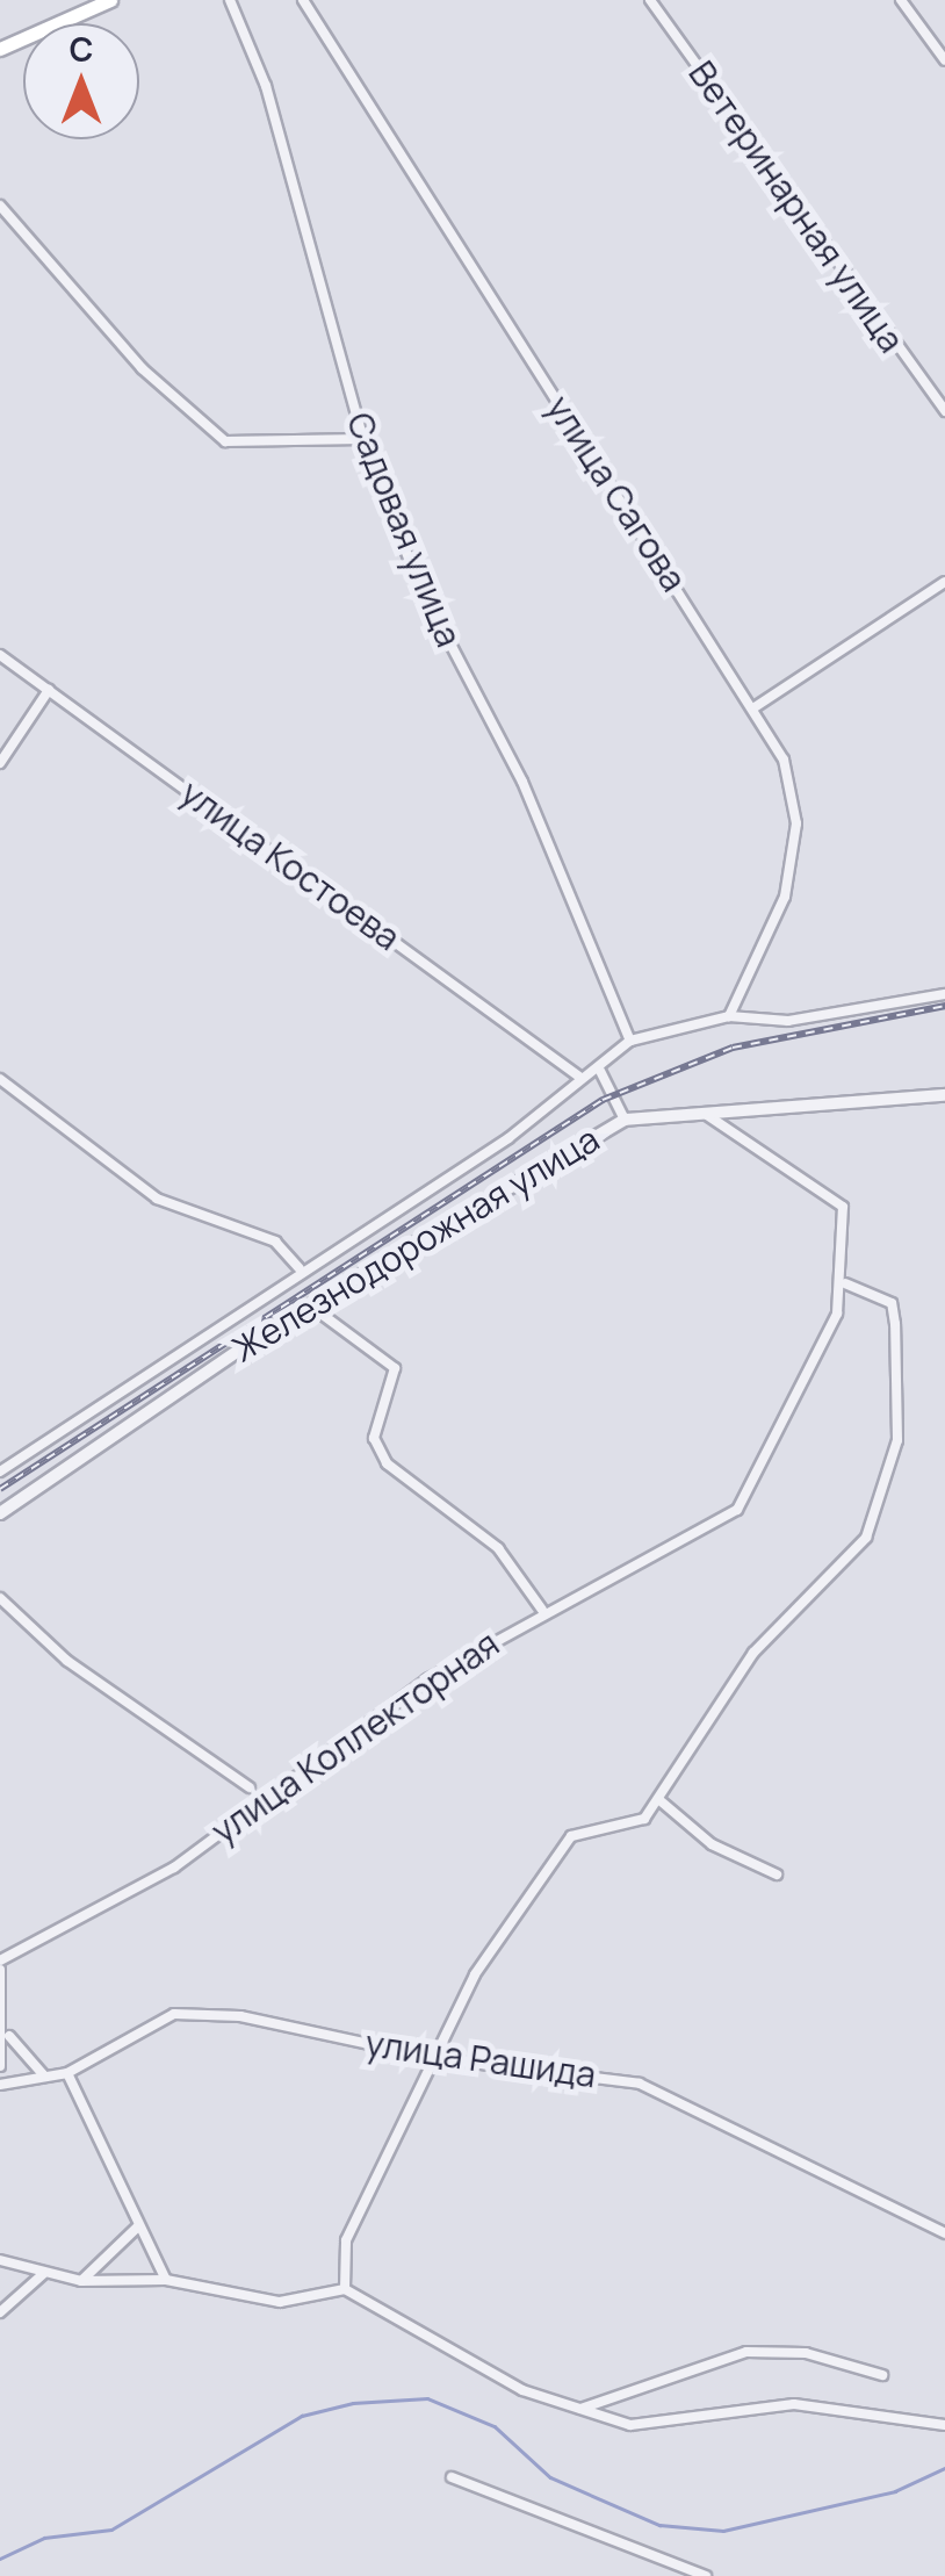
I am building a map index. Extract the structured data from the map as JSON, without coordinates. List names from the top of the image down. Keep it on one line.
{"streets":{"street":["Ветеринарная улица","улица Сагова","Садовая улица","улица Костоева","Железнодорожная улица","улица Коллекторная","улица Рашида"]},"north":"top"}
